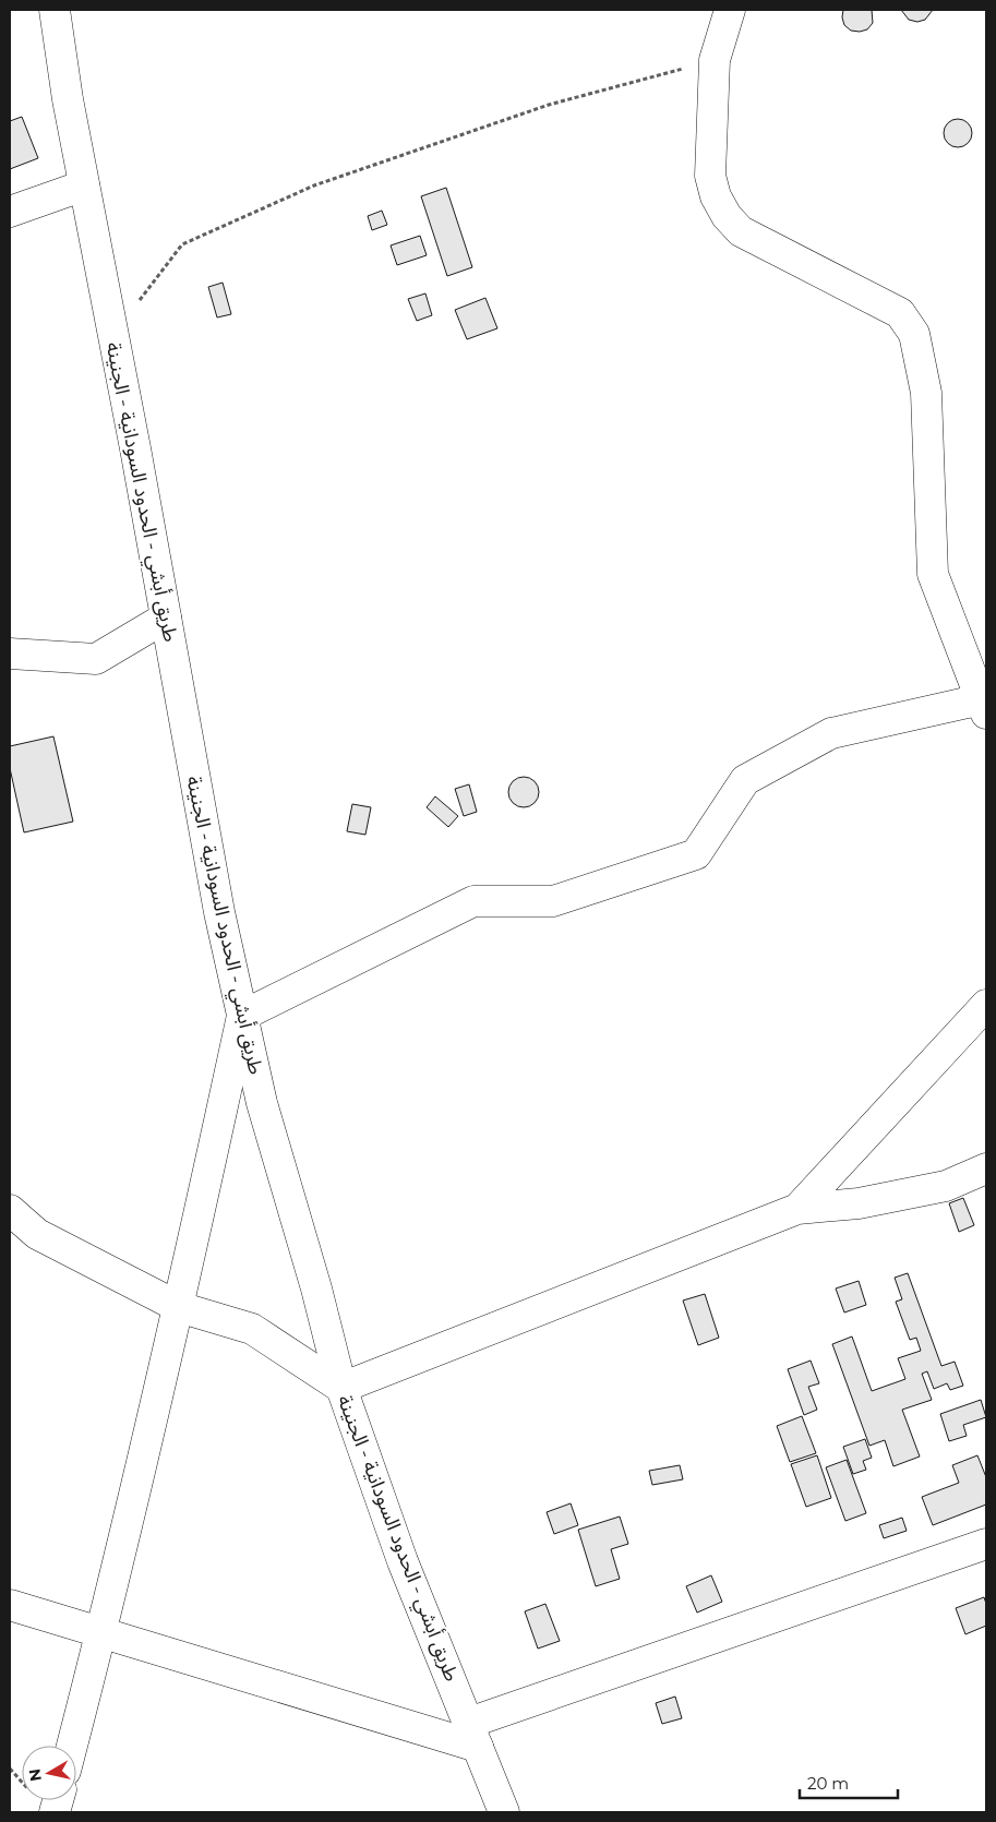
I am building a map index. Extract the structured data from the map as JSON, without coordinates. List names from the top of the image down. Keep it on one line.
{"streets":{"main road":["طريق أبشي - الحدود السودانية - الجنينة"]},"scale_bar":"20 m","north":"left"}
